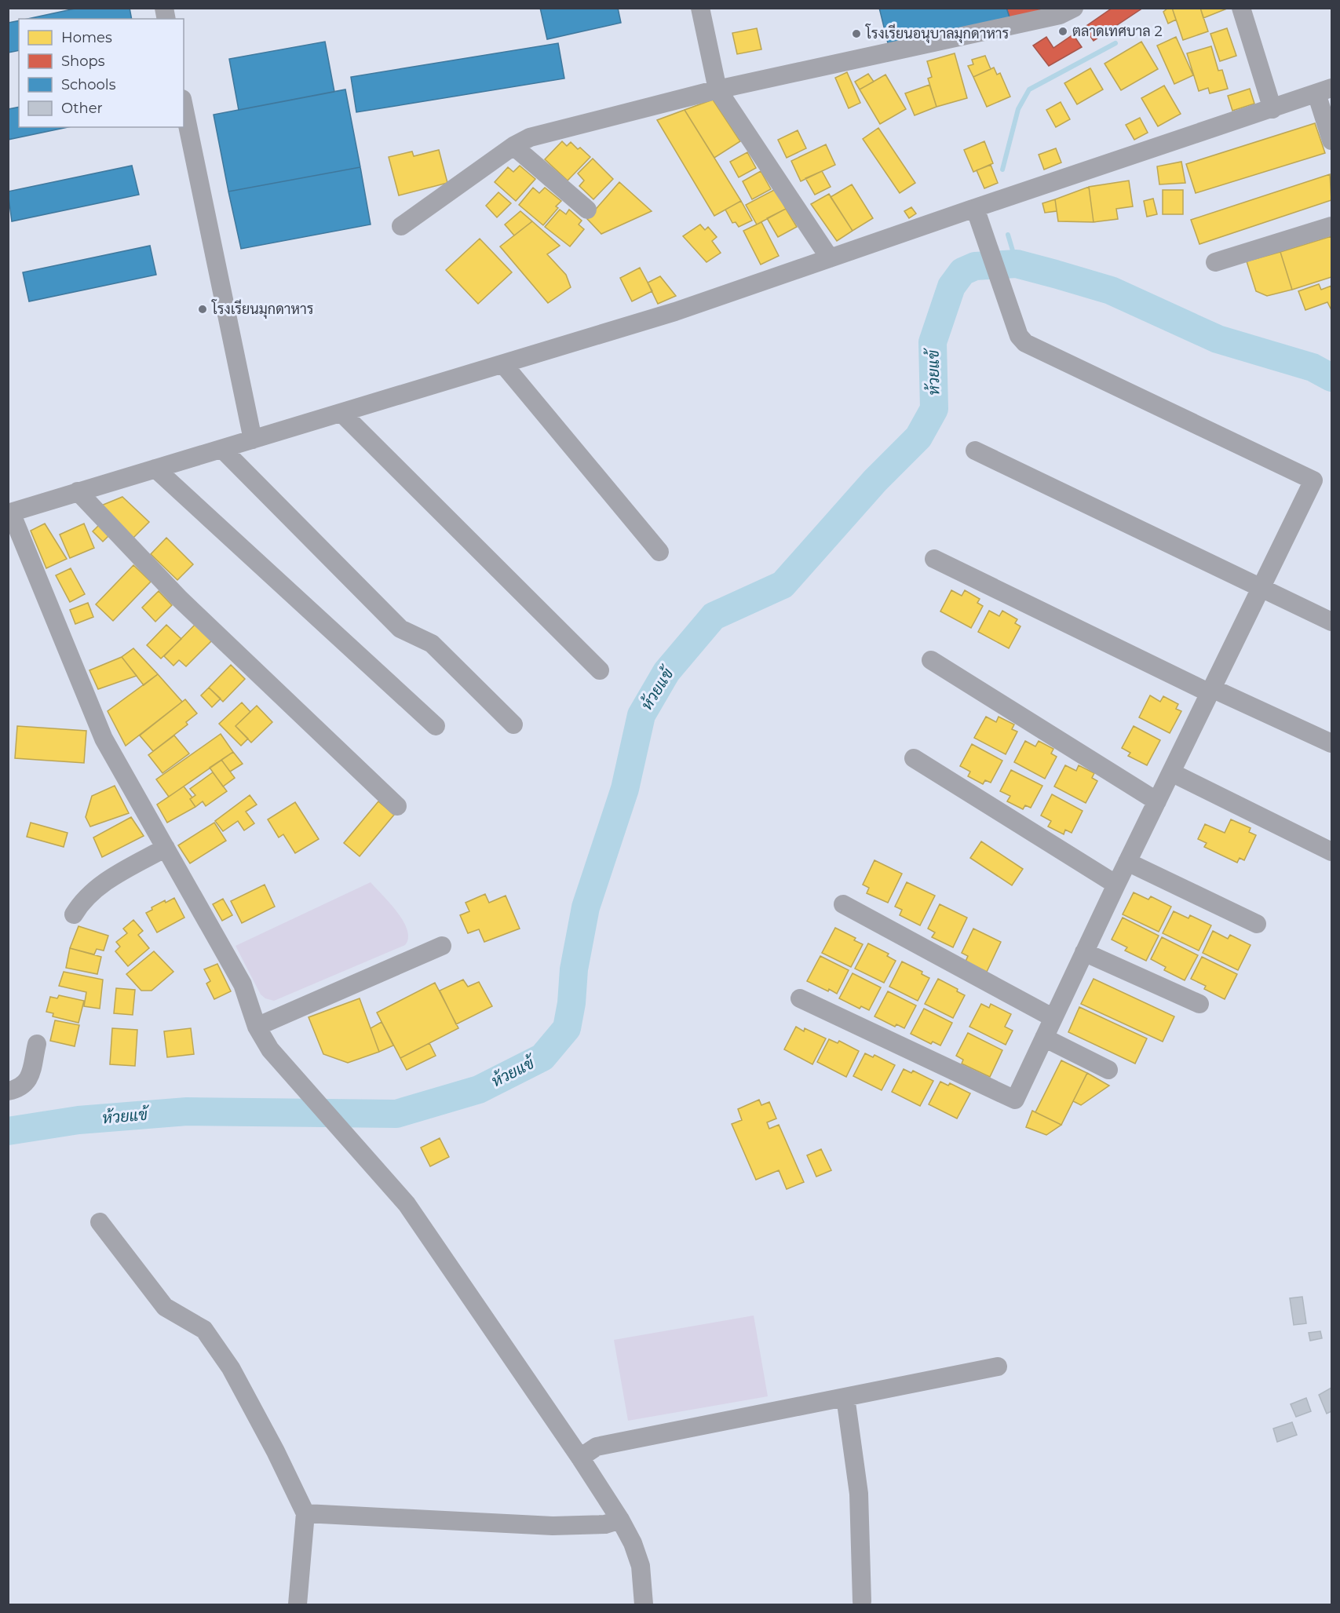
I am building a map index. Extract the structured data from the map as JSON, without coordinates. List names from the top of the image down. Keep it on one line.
{"water":["ห้วยแข้"],"places":["ตลาดเทศบาล 2","โรงเรียนอนุบาลมุกดาหาร","โรงเรียนมุกดาหาร"],"legend":["Homes","Shops","Schools","Other"]}
